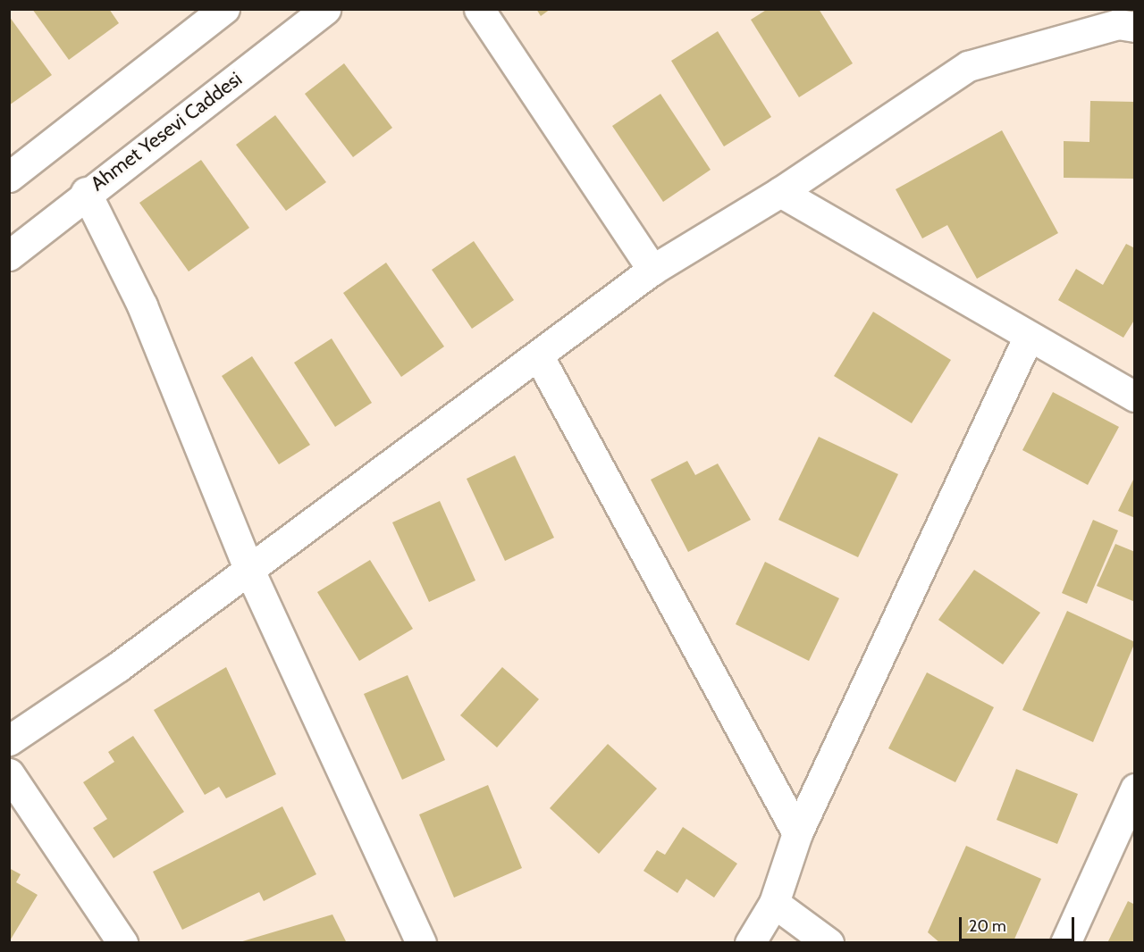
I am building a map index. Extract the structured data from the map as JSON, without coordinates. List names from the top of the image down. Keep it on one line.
{"streets":{"street":["Ahmet Yesevi Caddesi"]},"scale_bar":"20 m"}
